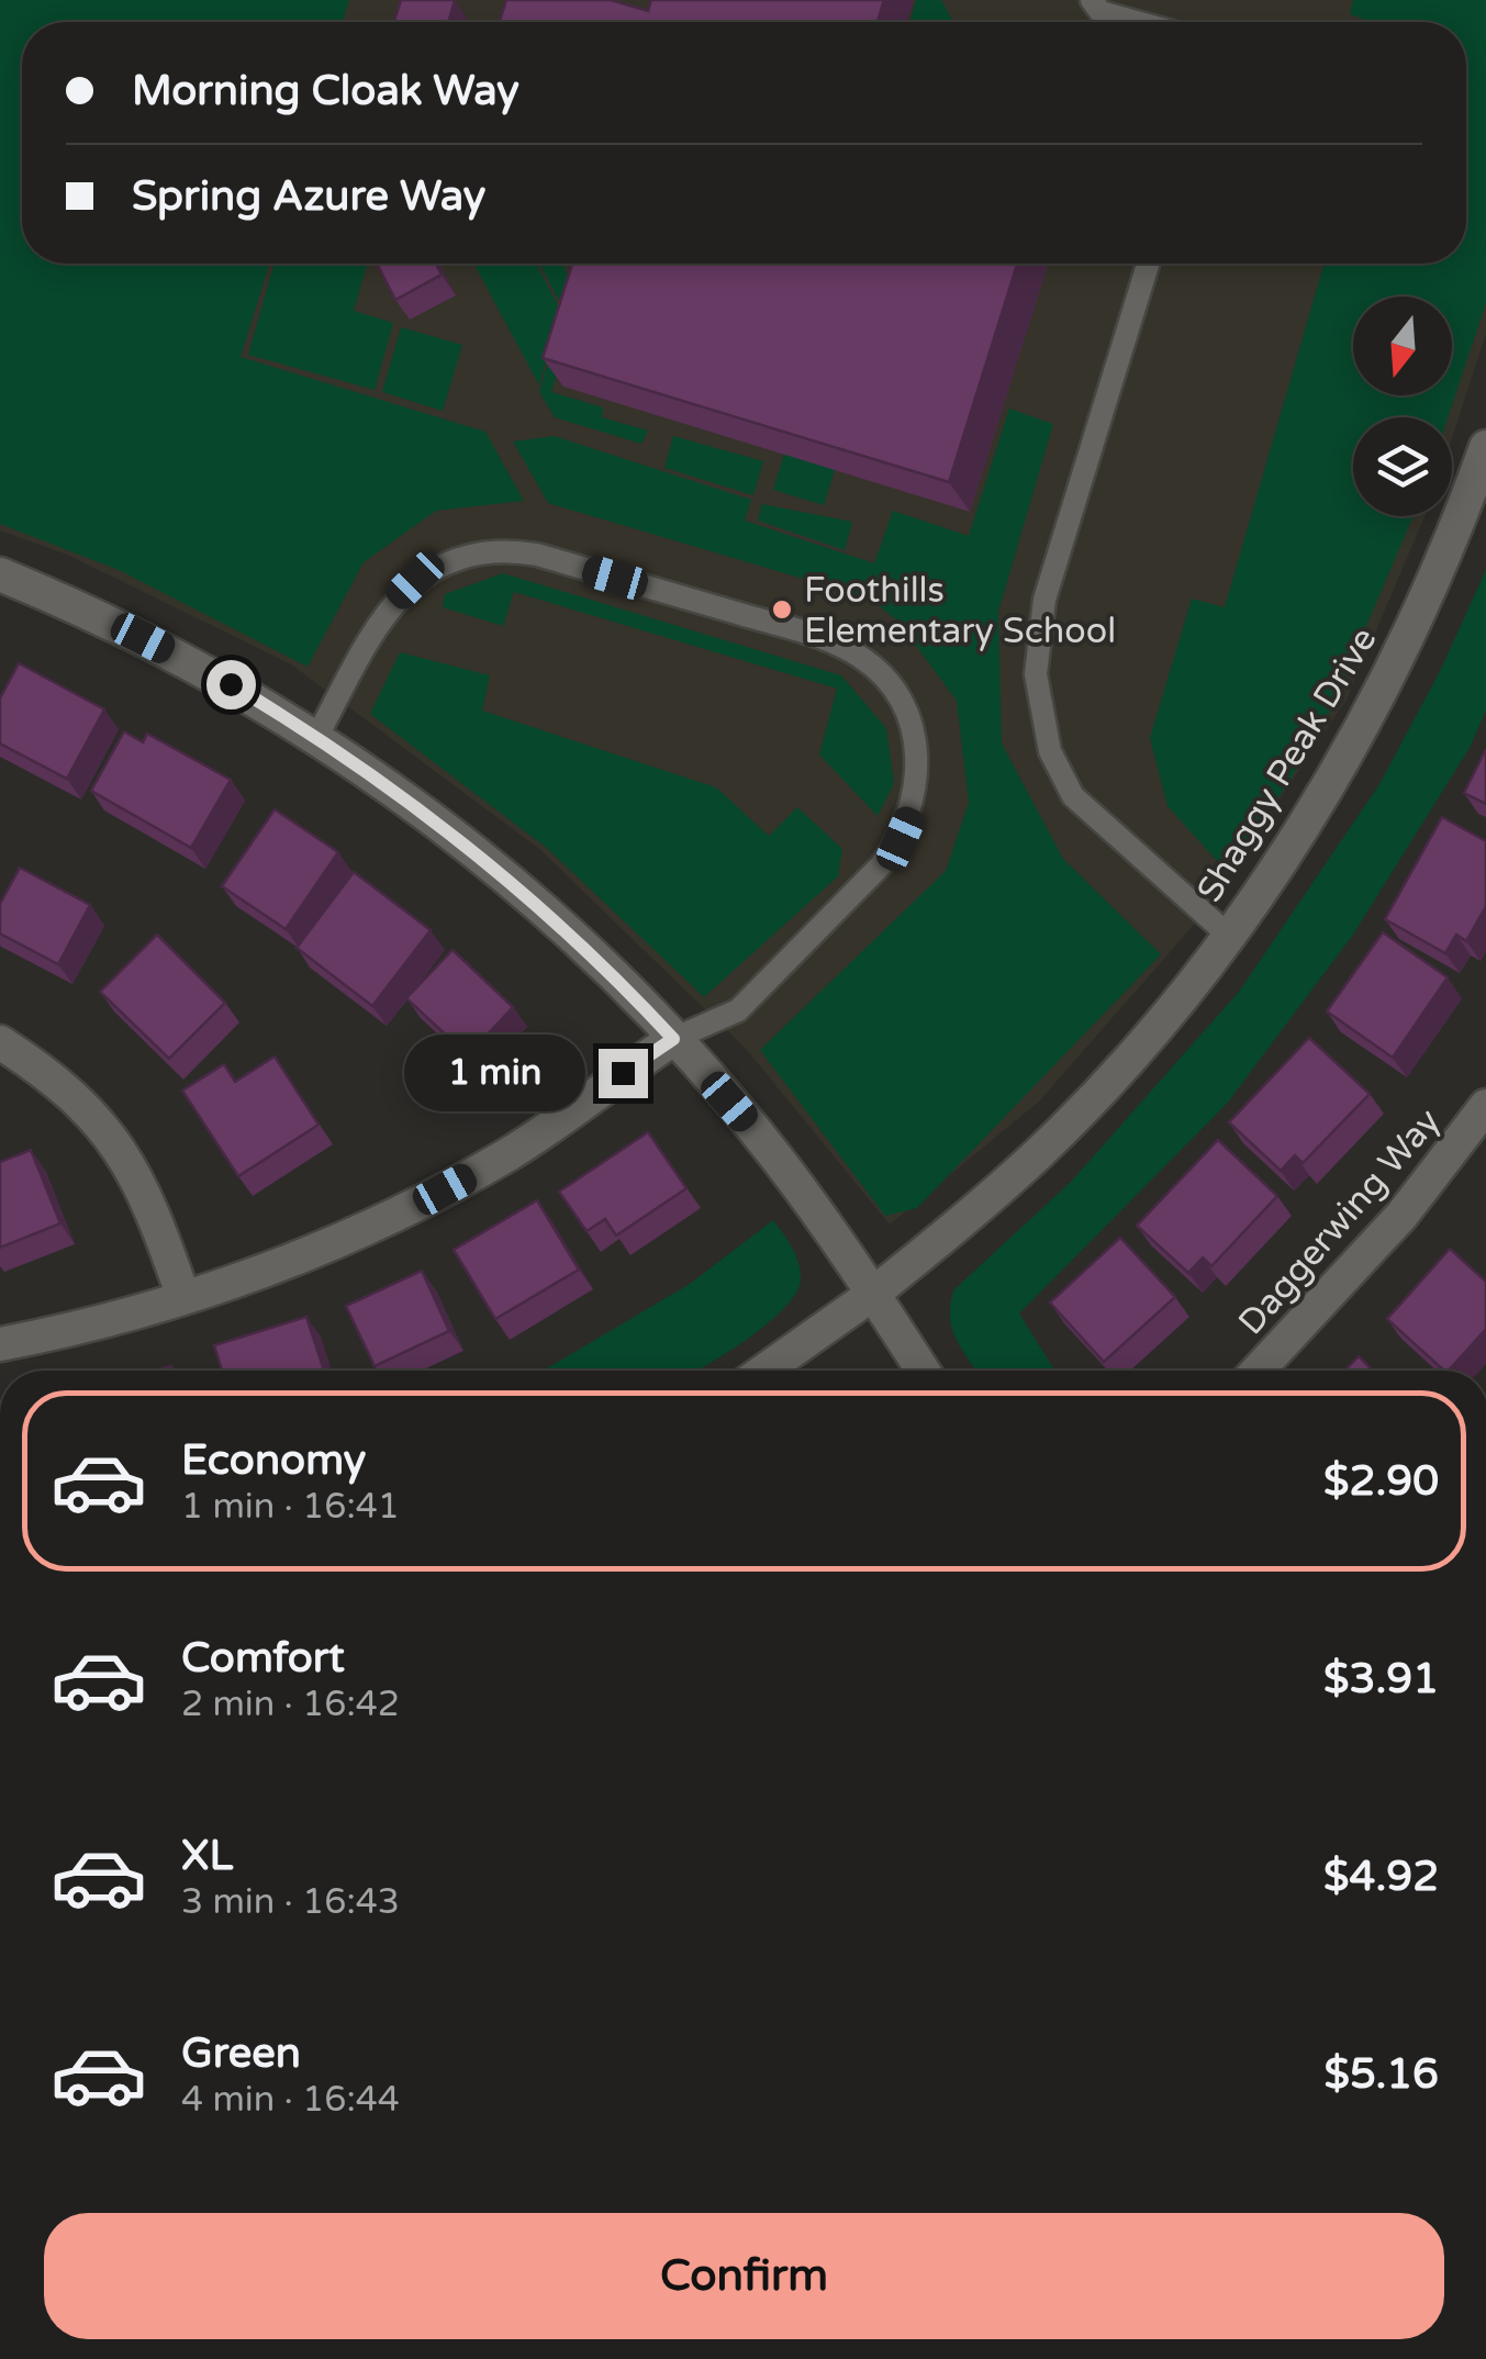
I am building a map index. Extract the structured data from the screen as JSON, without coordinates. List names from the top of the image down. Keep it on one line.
{"streets":{"street":["Shaggy Peak Drive","Daggerwing Way"]},"places":["Foothills Elementary School"],"north":"bottom","page":{"banner":["Morning Cloak Way","Spring Azure Way"],"bubble":"1 min","list":[{"name":"Economy","note":"1 min · 16:41","value":"$2.90"},{"name":"Comfort","note":"2 min · 16:42","value":"$3.91"},{"name":"XL","note":"3 min · 16:43","value":"$4.92"},{"name":"Green","note":"4 min · 16:44","value":"$5.16"}],"buttons":"Confirm"}}
